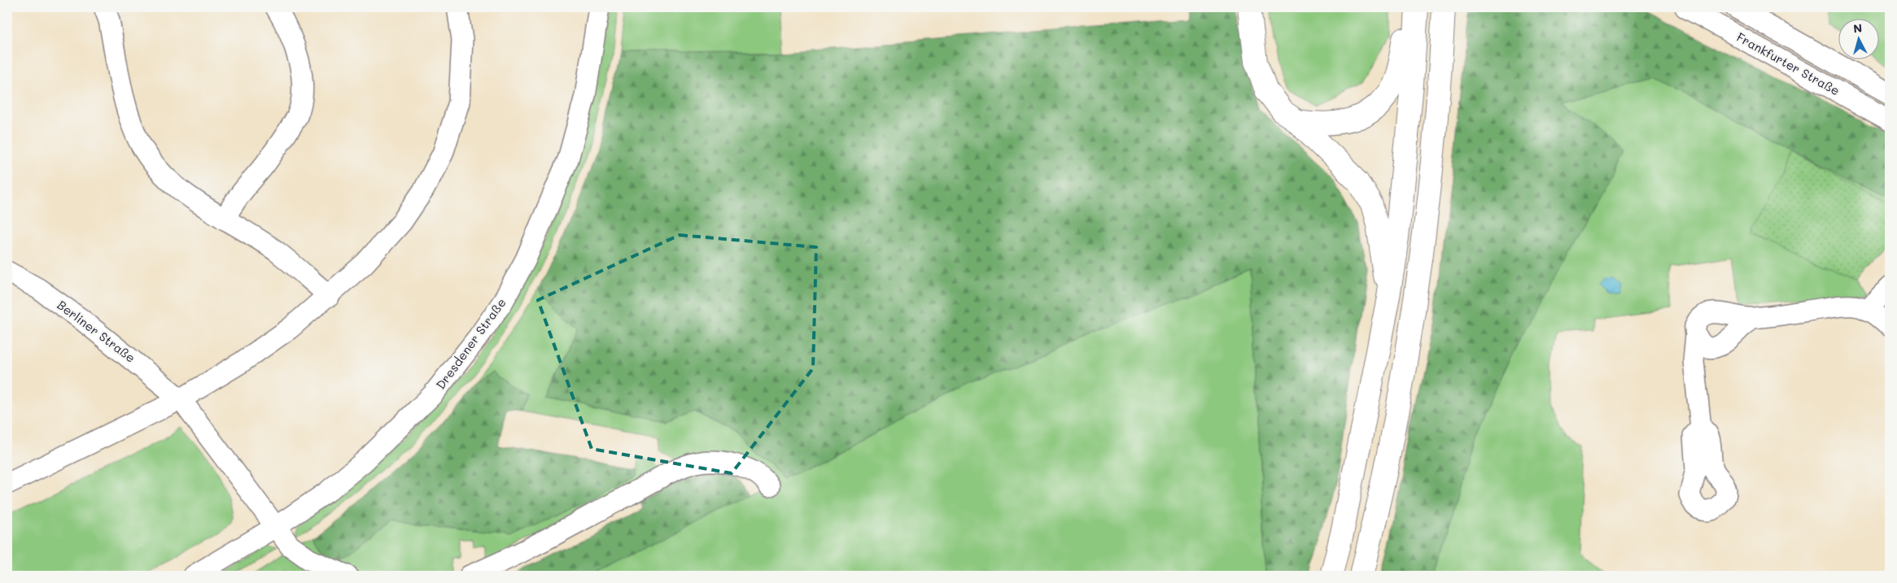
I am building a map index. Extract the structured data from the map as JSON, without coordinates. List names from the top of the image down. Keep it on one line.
{"streets":{"street":["Frankfurter Straße","Berliner Straße","Dresdener Straße"]},"crossings":[["Berliner Straße","Dresdener Straße"]],"north":"top"}
